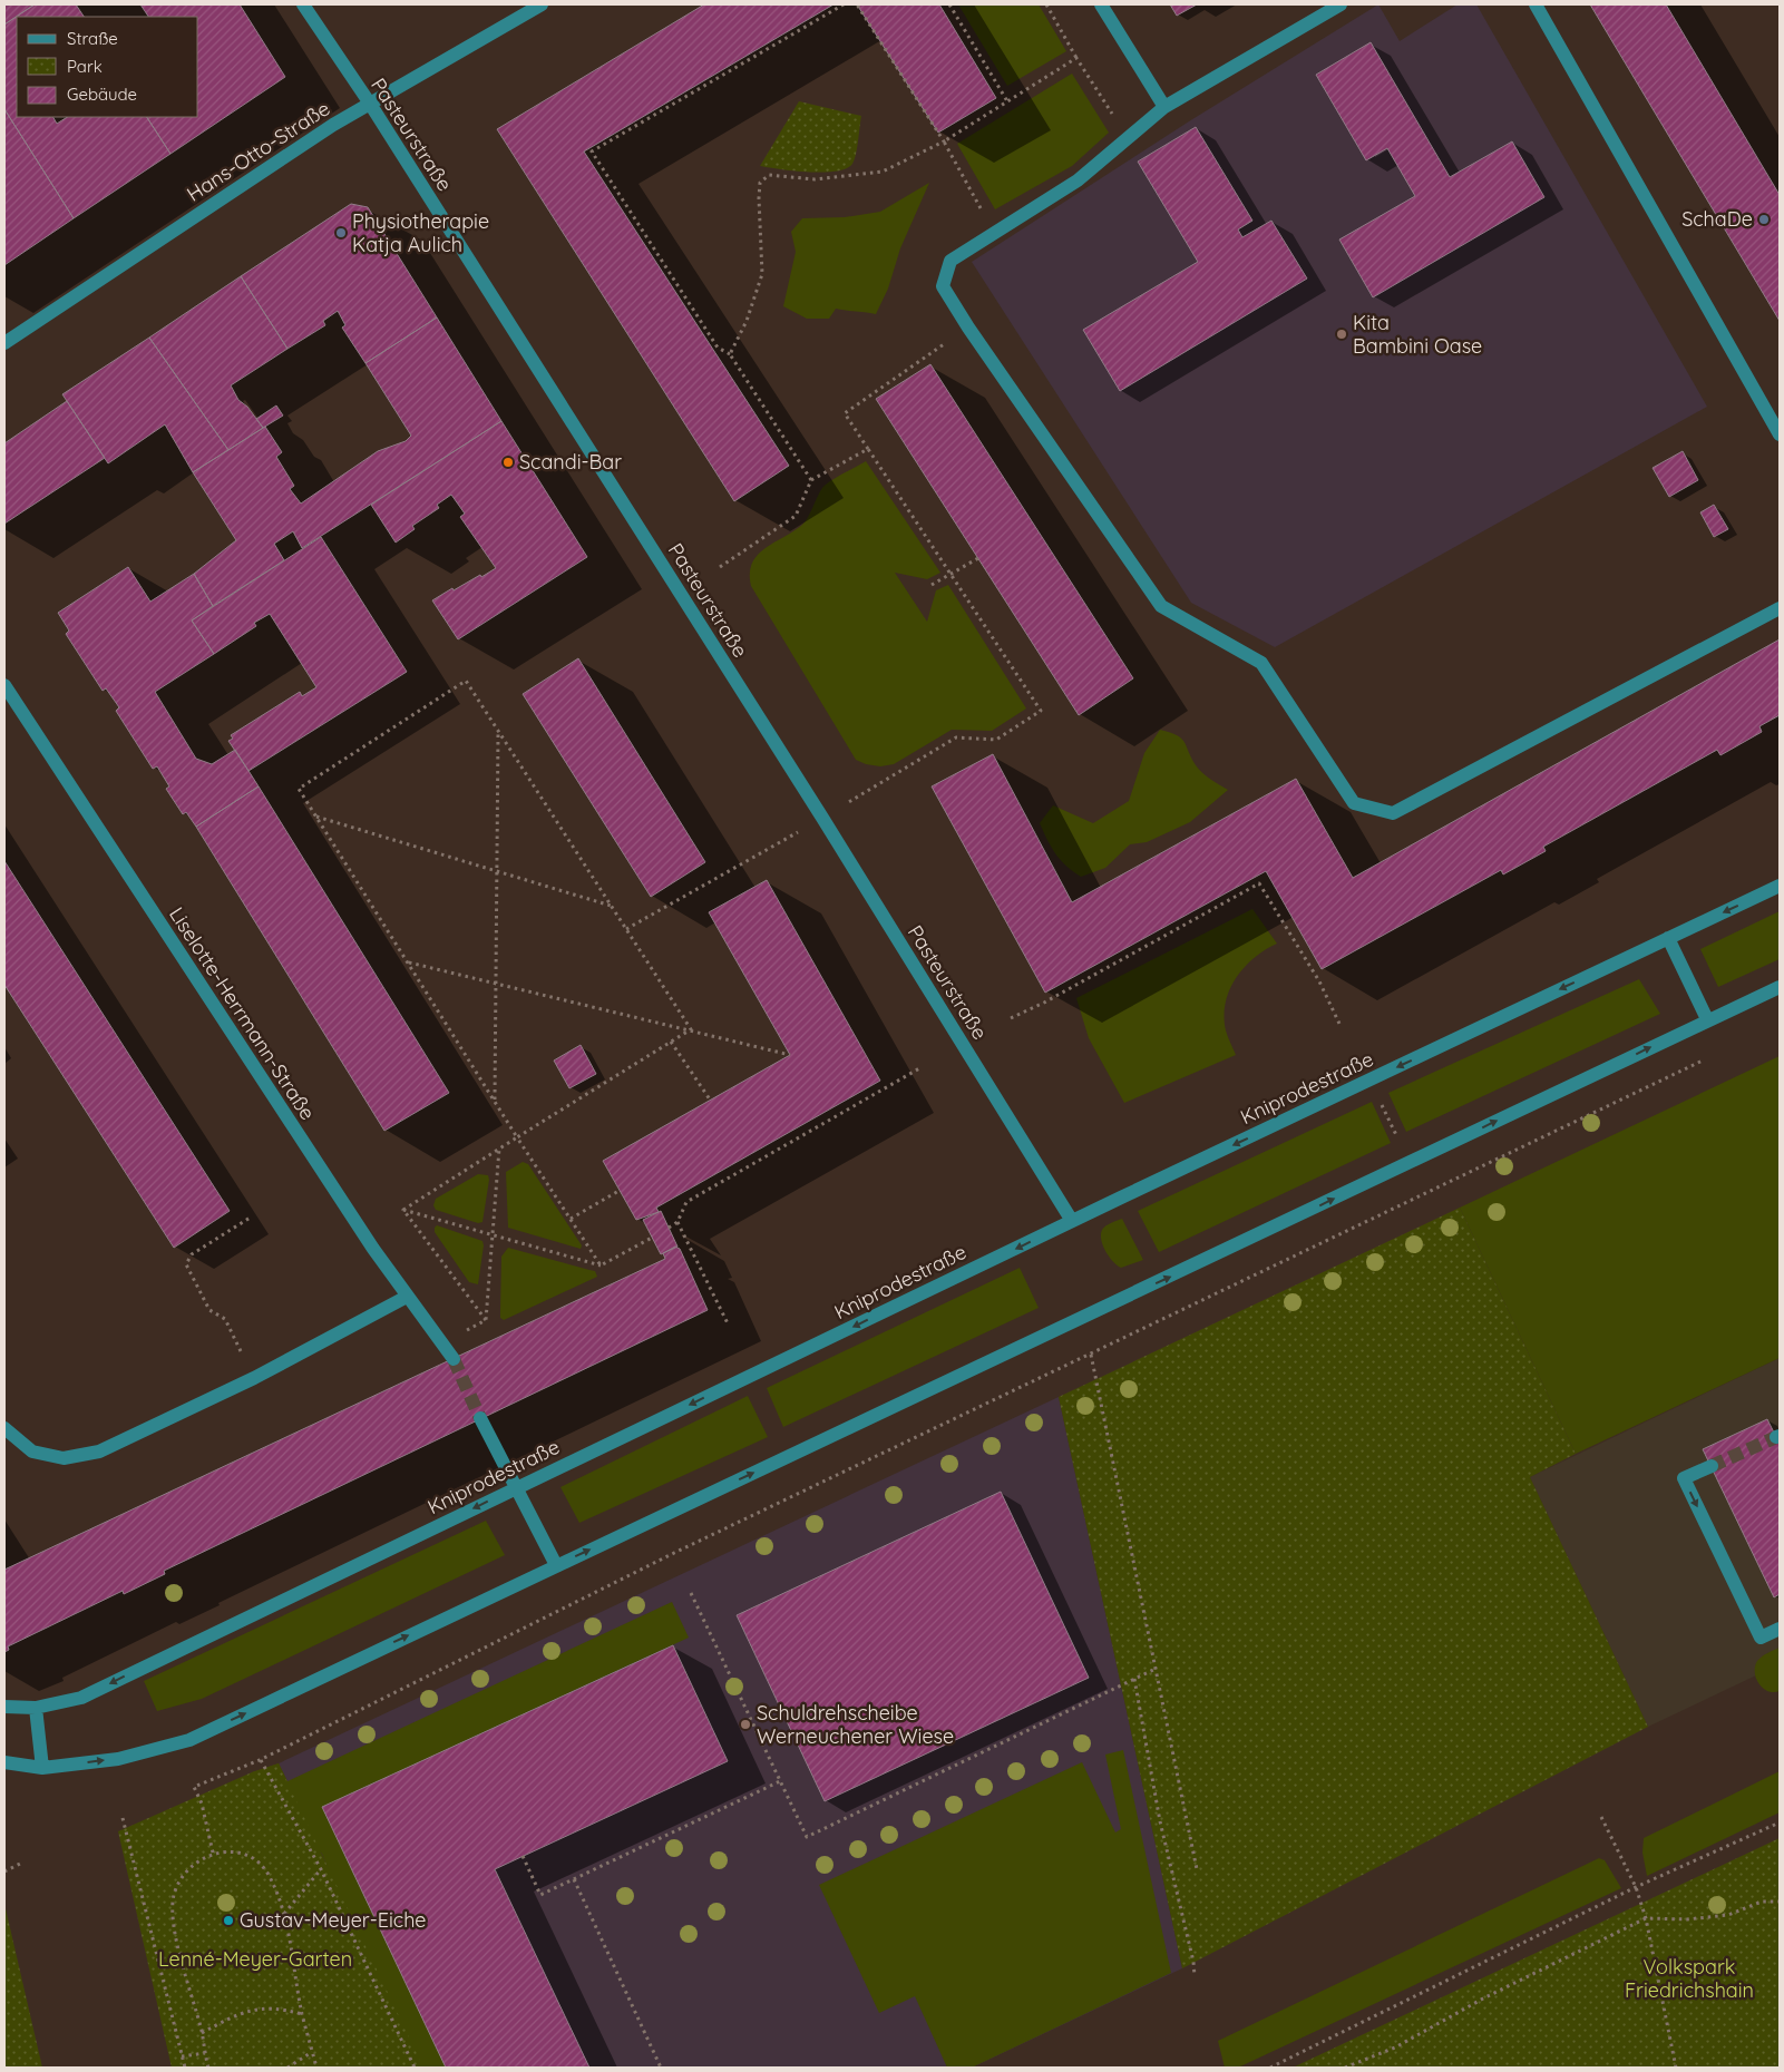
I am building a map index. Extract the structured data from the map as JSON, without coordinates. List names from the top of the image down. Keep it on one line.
{"streets":{"street":["Pasteurstraße","Hans-Otto-Straße","Liselotte-Herrmann-Straße","Kniprodestraße"]},"crossings":[["Pasteurstraße","Hans-Otto-Straße"],["Pasteurstraße","Kniprodestraße"]],"parks":["Lenné-Meyer-Garten","Volkspark Friedrichshain"],"places":["SchaDe","Physiotherapie Katja Aulich","Kita Bambini Oase","Scandi-Bar","Schuldrehscheibe Werneuchener Wiese","Gustav-Meyer-Eiche"],"legend":["Straße","Park","Gebäude"]}
